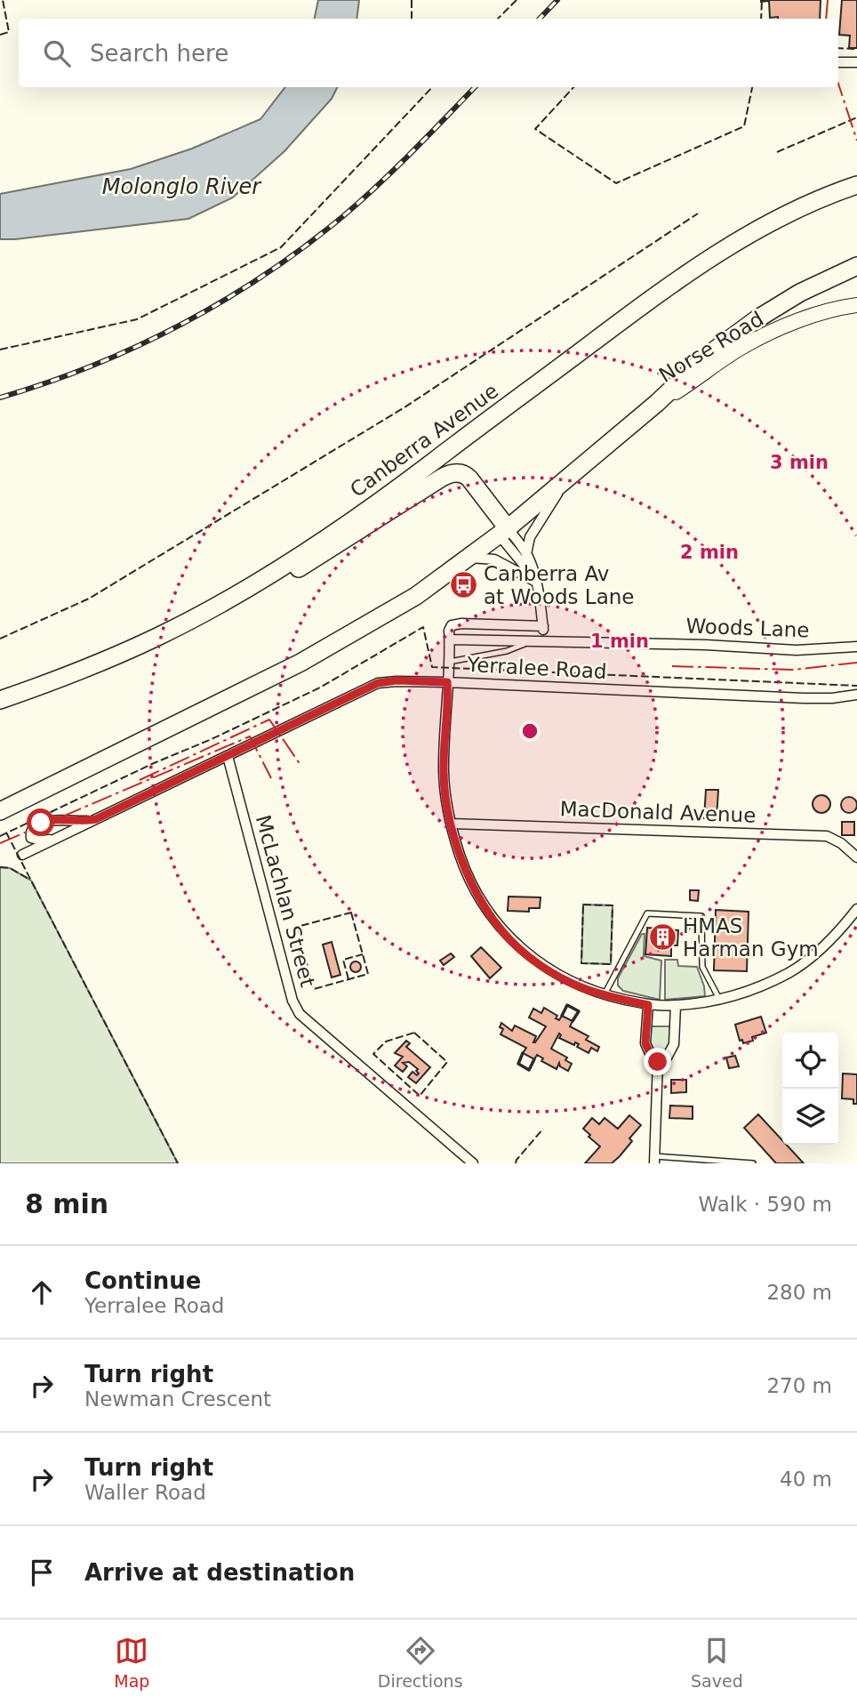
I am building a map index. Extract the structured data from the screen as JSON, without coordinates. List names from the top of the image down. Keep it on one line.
{"streets":{"highway":["Canberra Avenue"],"main road":["Norse Road"],"street":["Woods Lane","Yerralee Road","MacDonald Avenue","McLachlan Street"]},"crossings":[["Yerralee Road","McLachlan Street"]],"water":["Molonglo River"],"places":{"bus stop":["Canberra Av at Woods Lane"],"building":["HMAS Harman Gym"]},"page":{"search":"Search here","heading":["8 min","Walk · 590 m"],"list":[["Continue","Yerralee Road","280 m"],["Turn right","Newman Crescent","270 m"],["Turn right","Waller Road","40 m"],"Arrive at destination"],"nav":["Map","Directions","Saved"]},"rings":["3 min","2 min","1 min"]}
